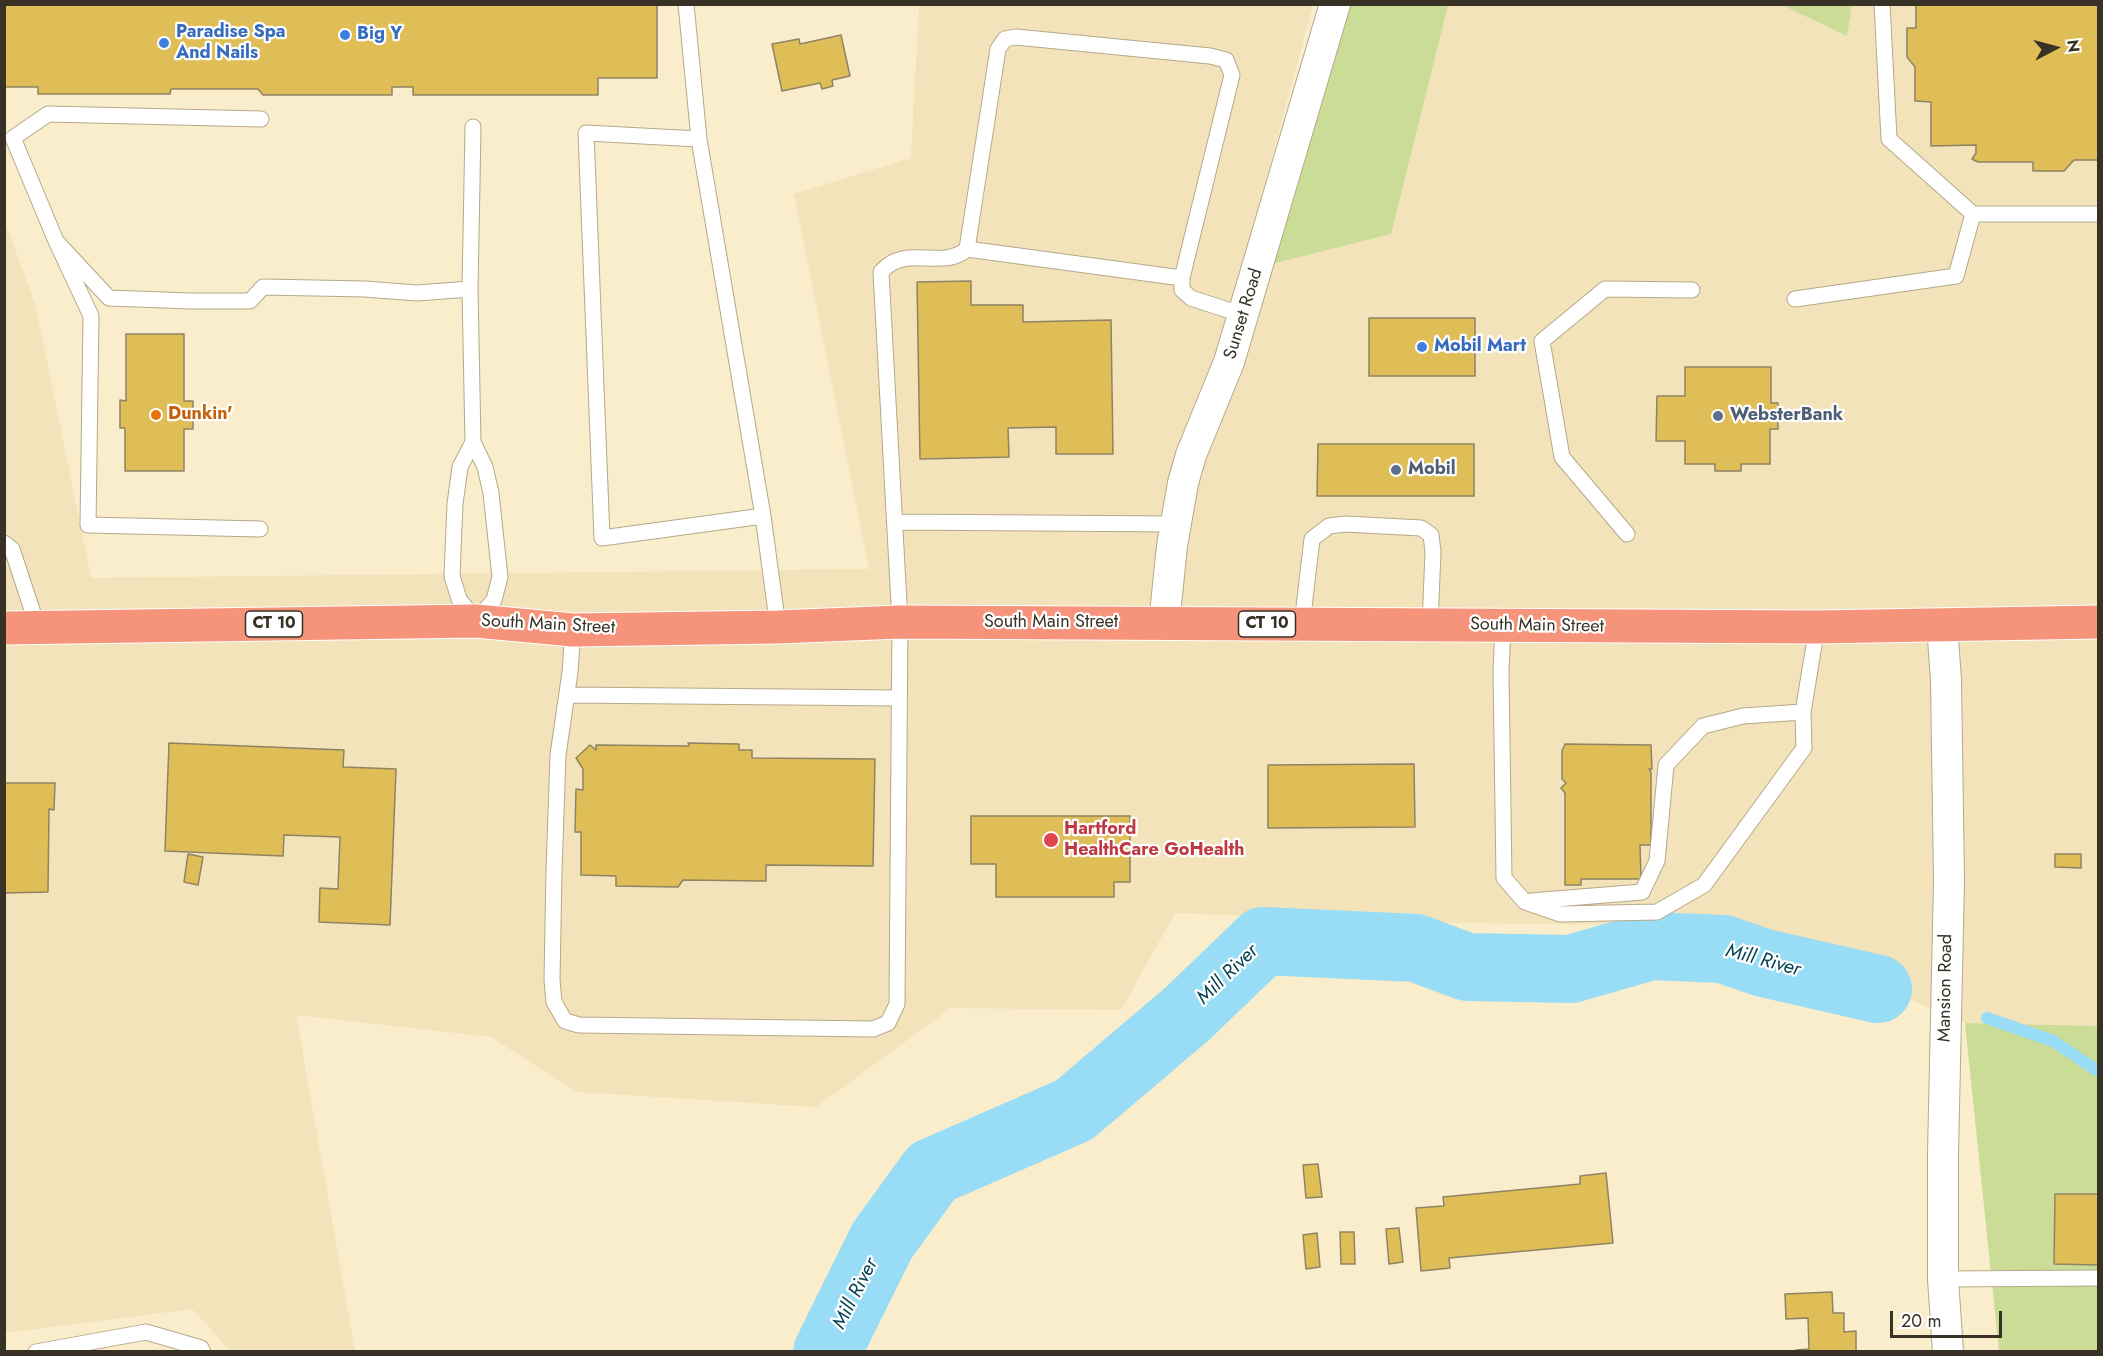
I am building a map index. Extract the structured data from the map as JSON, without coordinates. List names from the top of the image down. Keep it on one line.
{"streets":{"highway":["South Main Street","CT 10"],"street":["Sunset Road","Mansion Road"]},"crossings":[["Sunset Road","South Main Street"],["South Main Street","Mansion Road"]],"water":["Mill River"],"places":["Big Y","Paradise Spa And Nails","Mobil Mart","Dunkin'","WebsterBank","Mobil","Hartford HealthCare GoHealth"],"scale_bar":"20 m","north":"right"}
